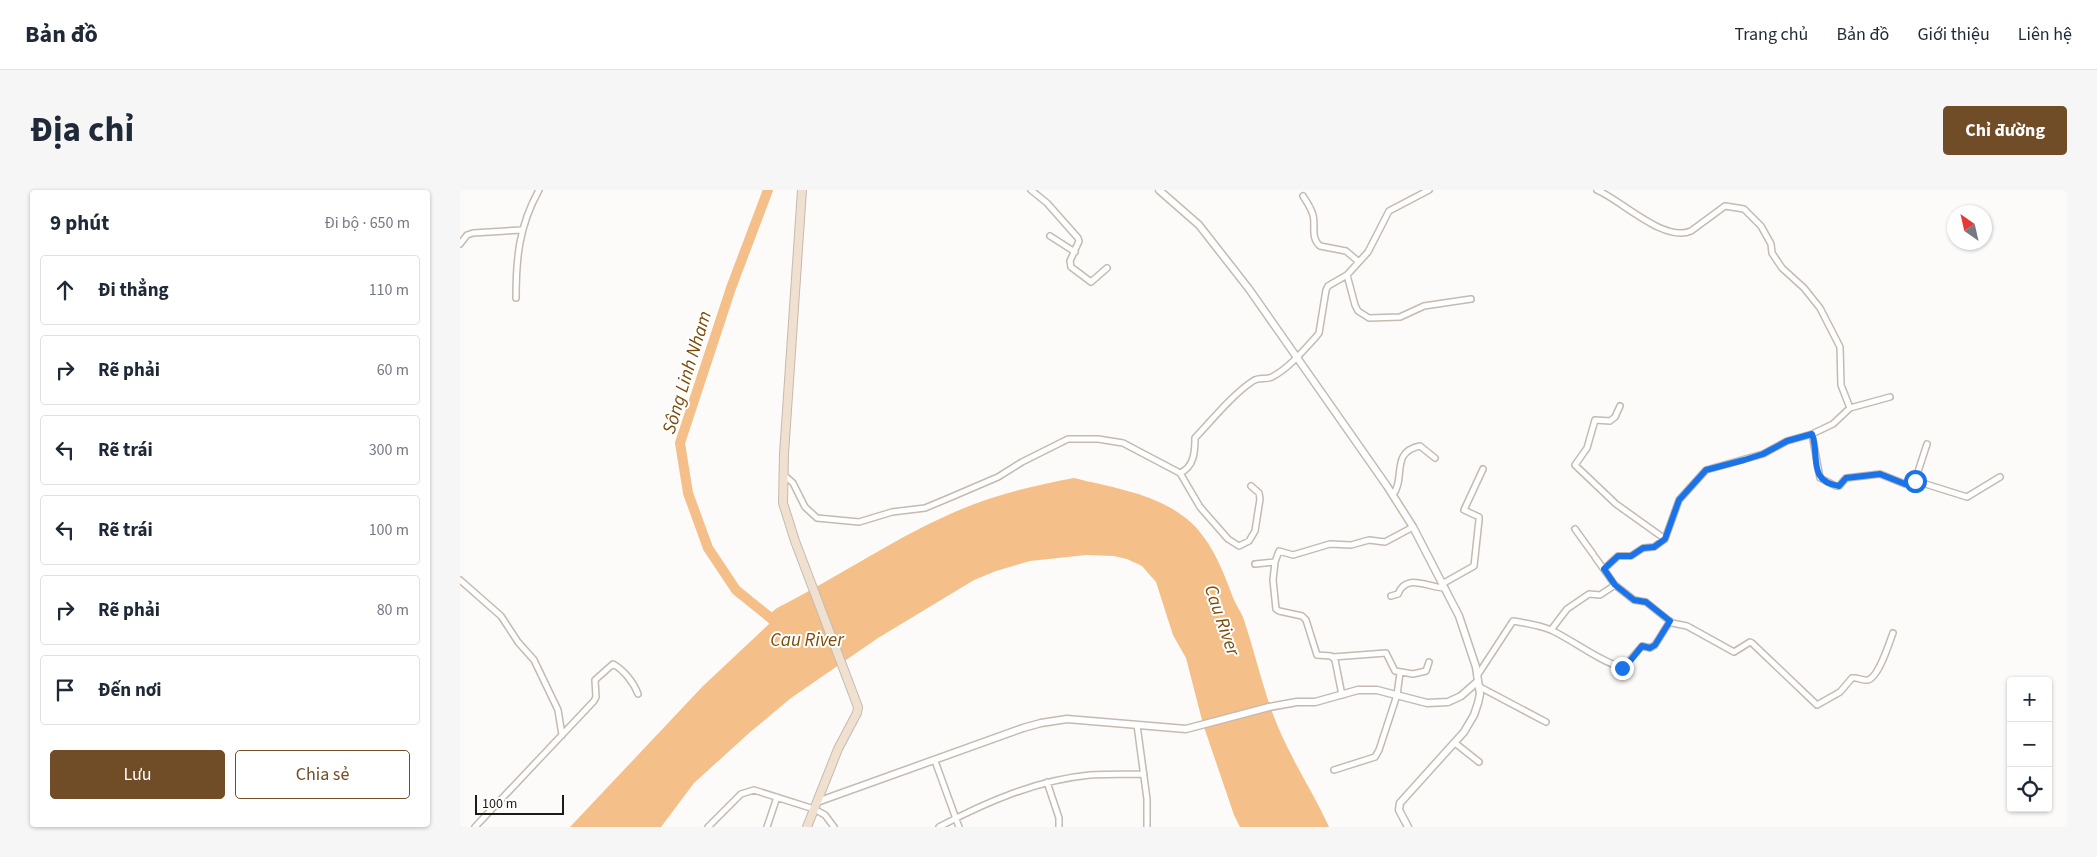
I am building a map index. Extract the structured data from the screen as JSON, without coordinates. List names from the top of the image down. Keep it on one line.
{"water":["Sông Linh Nham","Cau River"],"scale_bar":"100 m","north":"top left","page":{"header":"Bản đồ","nav":["Trang chủ","Bản đồ","Giới thiệu","Liên hệ"],"title":"Địa chỉ","buttons":["Chỉ đường",["Lưu","Chia sẻ"]],"heading":["9 phút","Đi bộ · 650 m"],"list":[["Đi thẳng","110 m"],["Rẽ phải","60 m"],["Rẽ trái","300 m"],["Rẽ trái","100 m"],["Rẽ phải","80 m"],"Đến nơi"],"map_buttons":["+","−"],"scale":"100 m"}}
